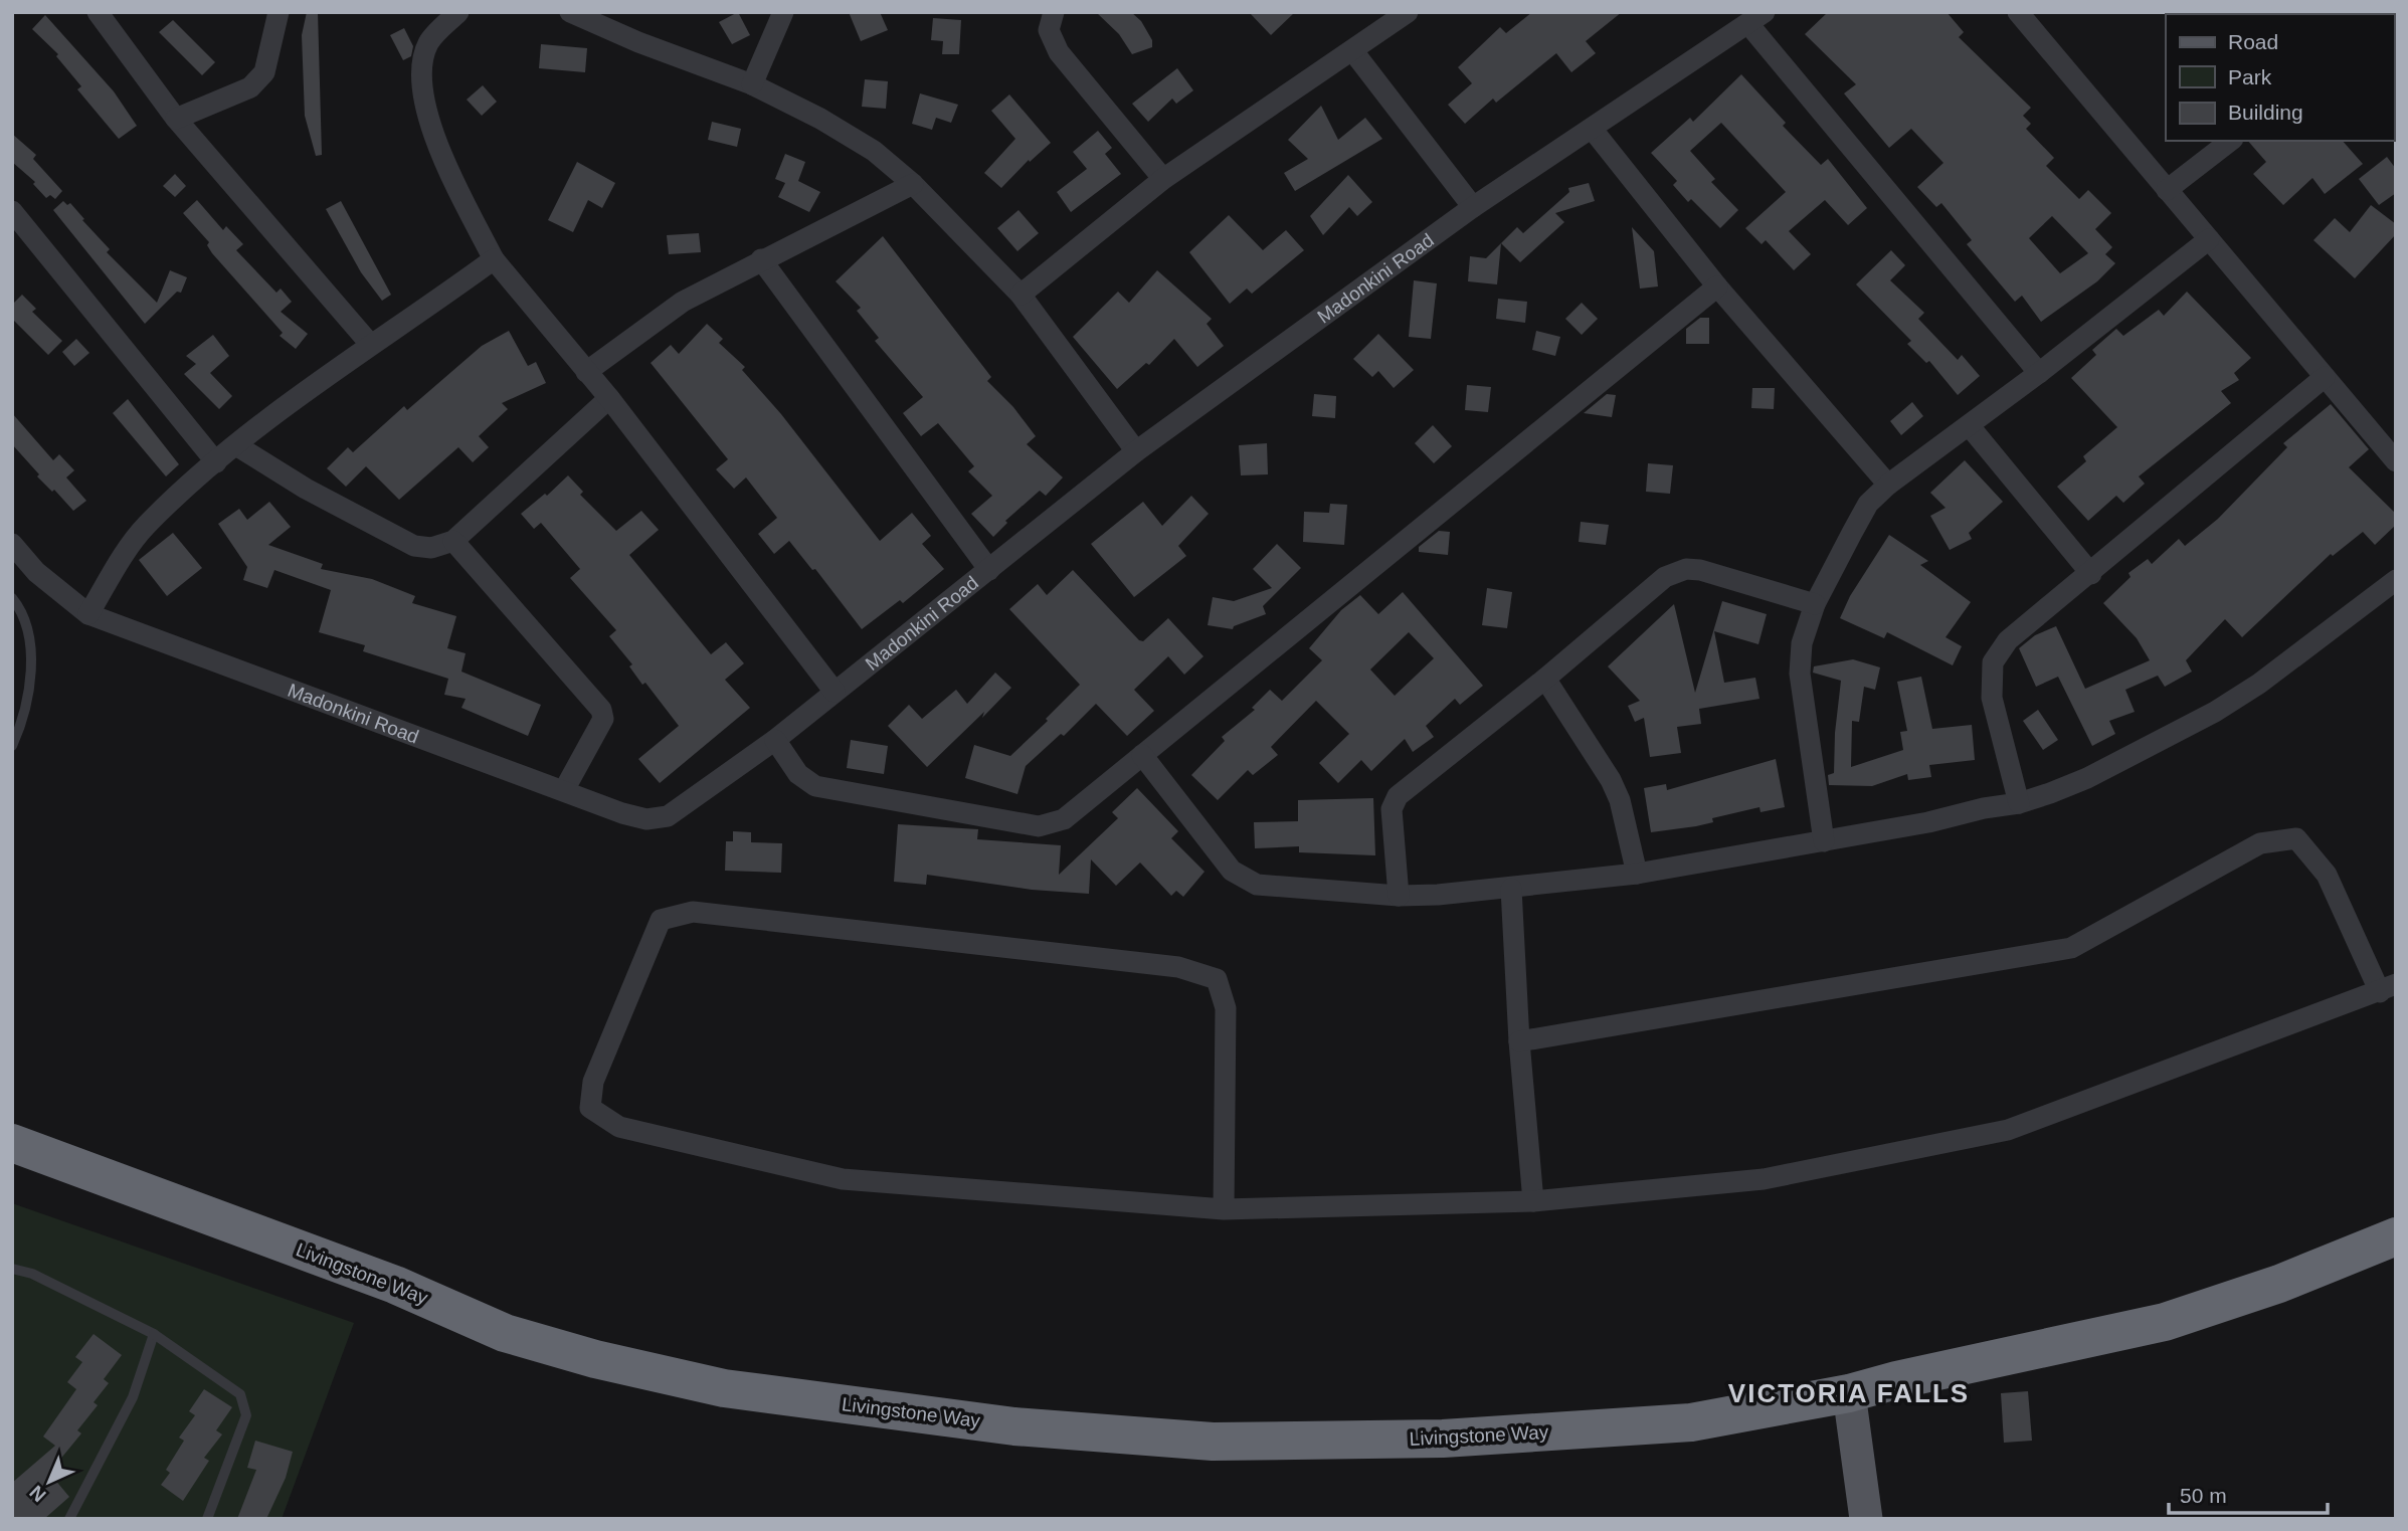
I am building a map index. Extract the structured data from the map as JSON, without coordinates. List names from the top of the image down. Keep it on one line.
{"streets":{"highway":["Livingstone Way"],"street":["Madonkini Road"]},"districts":["VICTORIA FALLS"],"legend":["Road","Park","Building"],"scale_bar":"50 m","north":"bottom left"}
